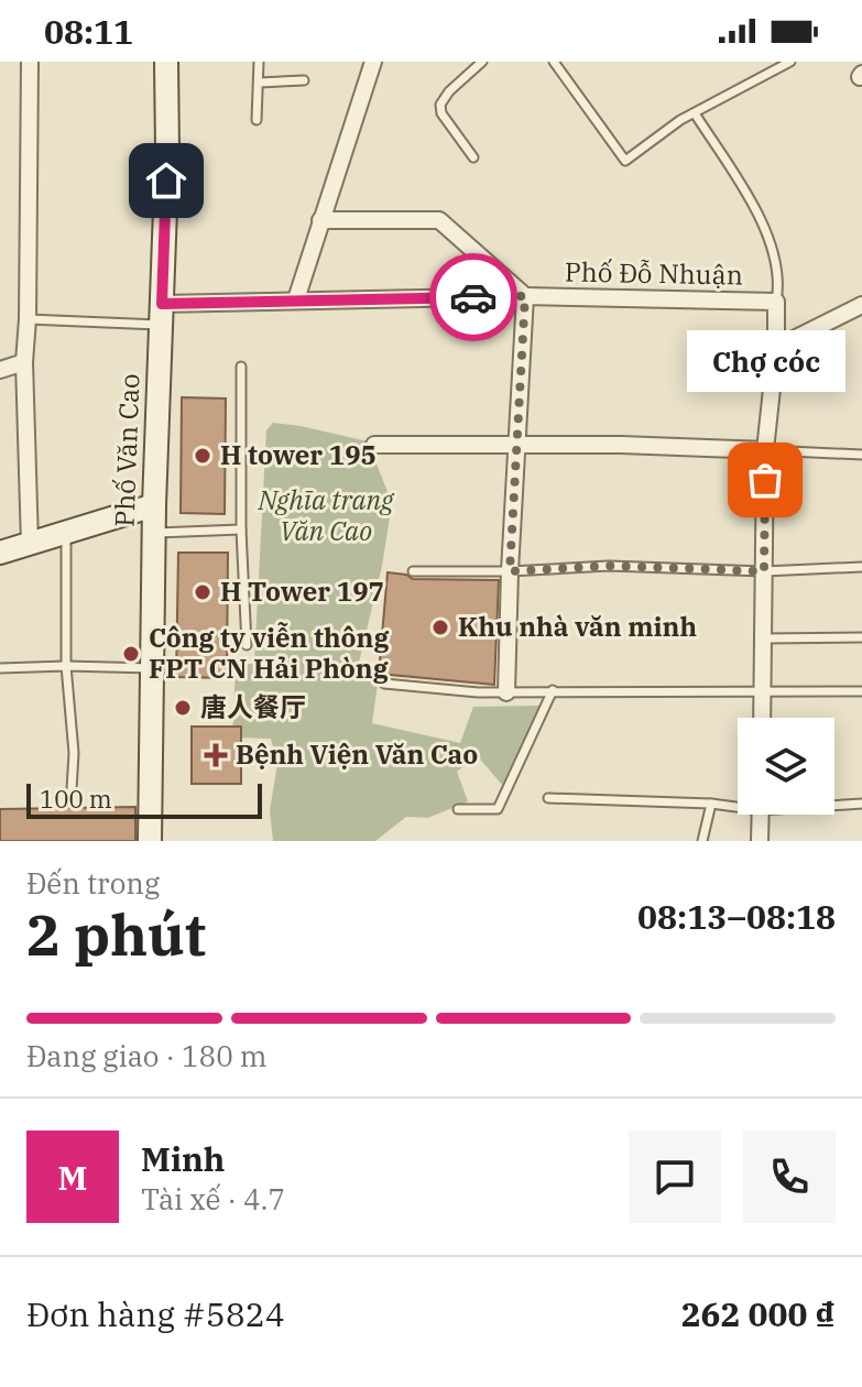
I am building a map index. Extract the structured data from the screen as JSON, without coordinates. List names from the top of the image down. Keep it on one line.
{"streets":{"street":["Phố Đỗ Nhuận","Phố Văn Cao"]},"crossings":[["Phố Đỗ Nhuận","Phố Văn Cao"]],"parks":["Nghĩa trang Văn Cao"],"places":{"other":["H tower 195","Chợ cóc","H Tower 197","Khu nhà văn minh","Công ty viễn thông FPT CN Hải Phòng","唐人餐厅"],"health":["Bệnh Viện Văn Cao"]},"scale_bar":"100 m","page":{"status":"08:11","bubble":"Chợ cóc","scale":"100 m","heading":["2 phút","Đến trong","08:13–08:18"],"panel":["Minh","Tài xế · 4.7","Đơn hàng #5824","262 000 ₫"],"bar":"Đang giao · 180 m","round":"M"}}
